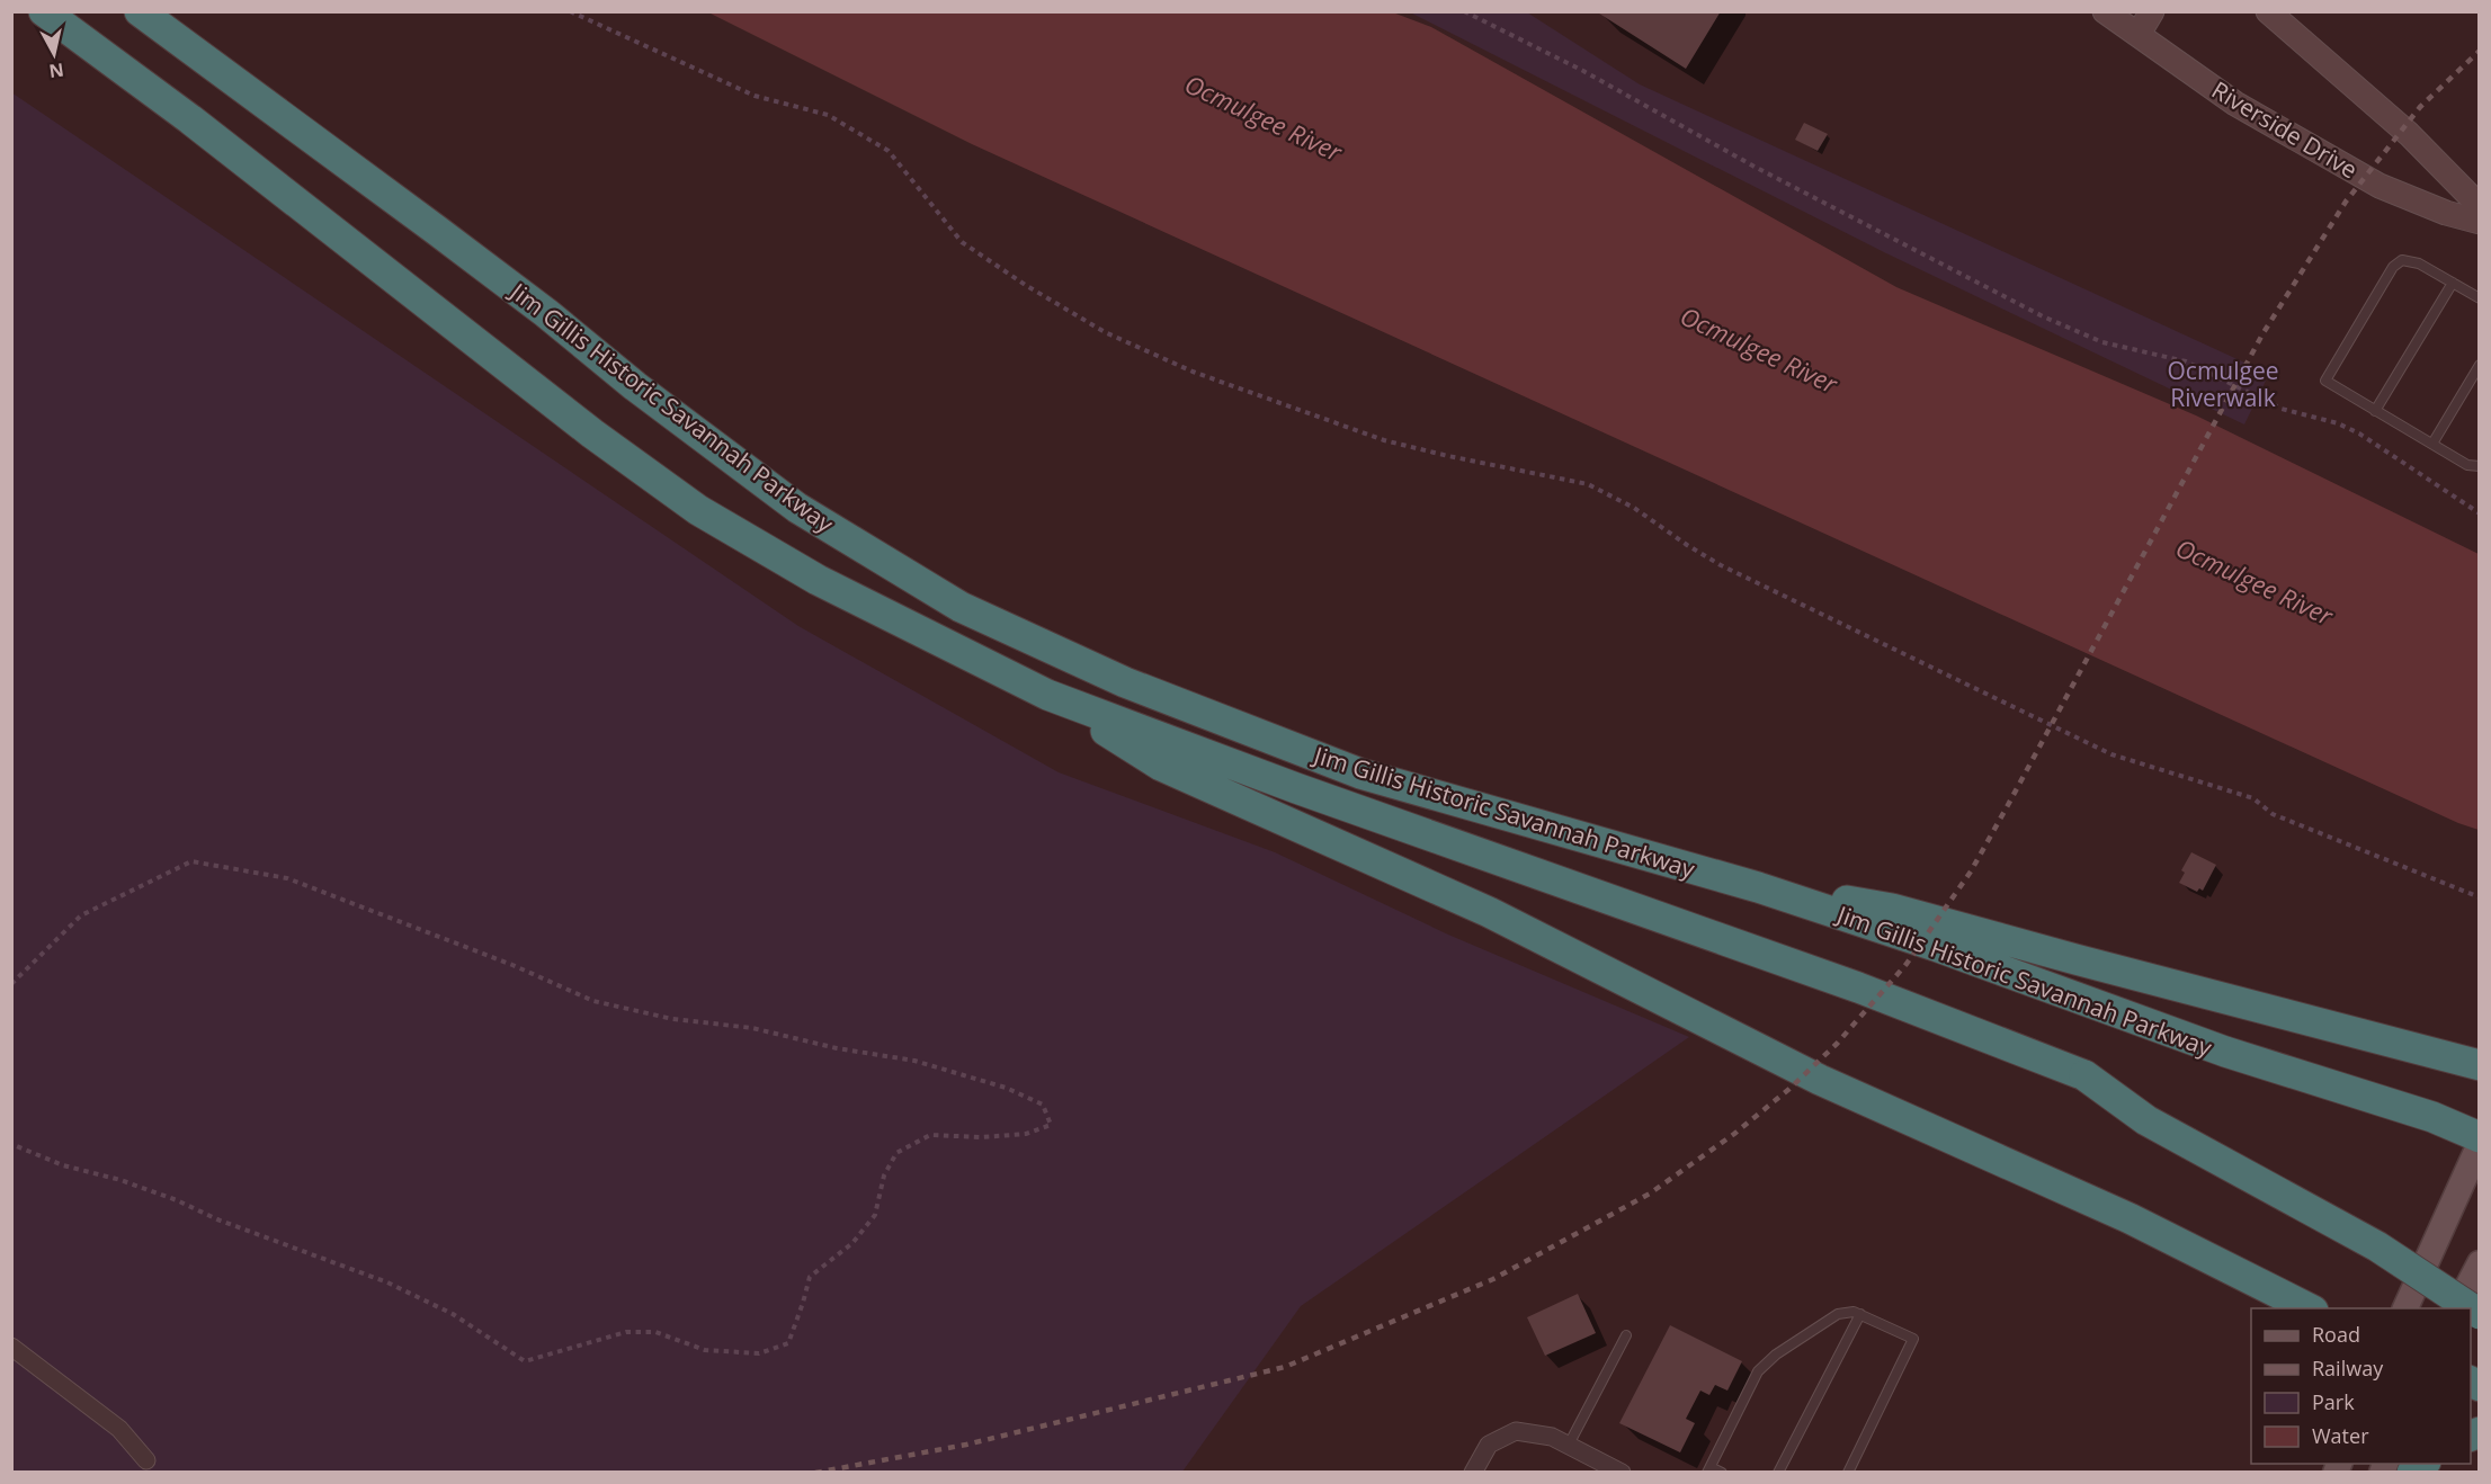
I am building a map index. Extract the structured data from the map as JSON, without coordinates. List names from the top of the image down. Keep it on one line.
{"streets":{"highway":["Jim Gillis Historic Savannah Parkway"],"street":["Riverside Drive"]},"water":["Ocmulgee River"],"parks":["Ocmulgee Riverwalk"],"legend":["Road","Railway","Park","Water"],"north":"bottom"}
